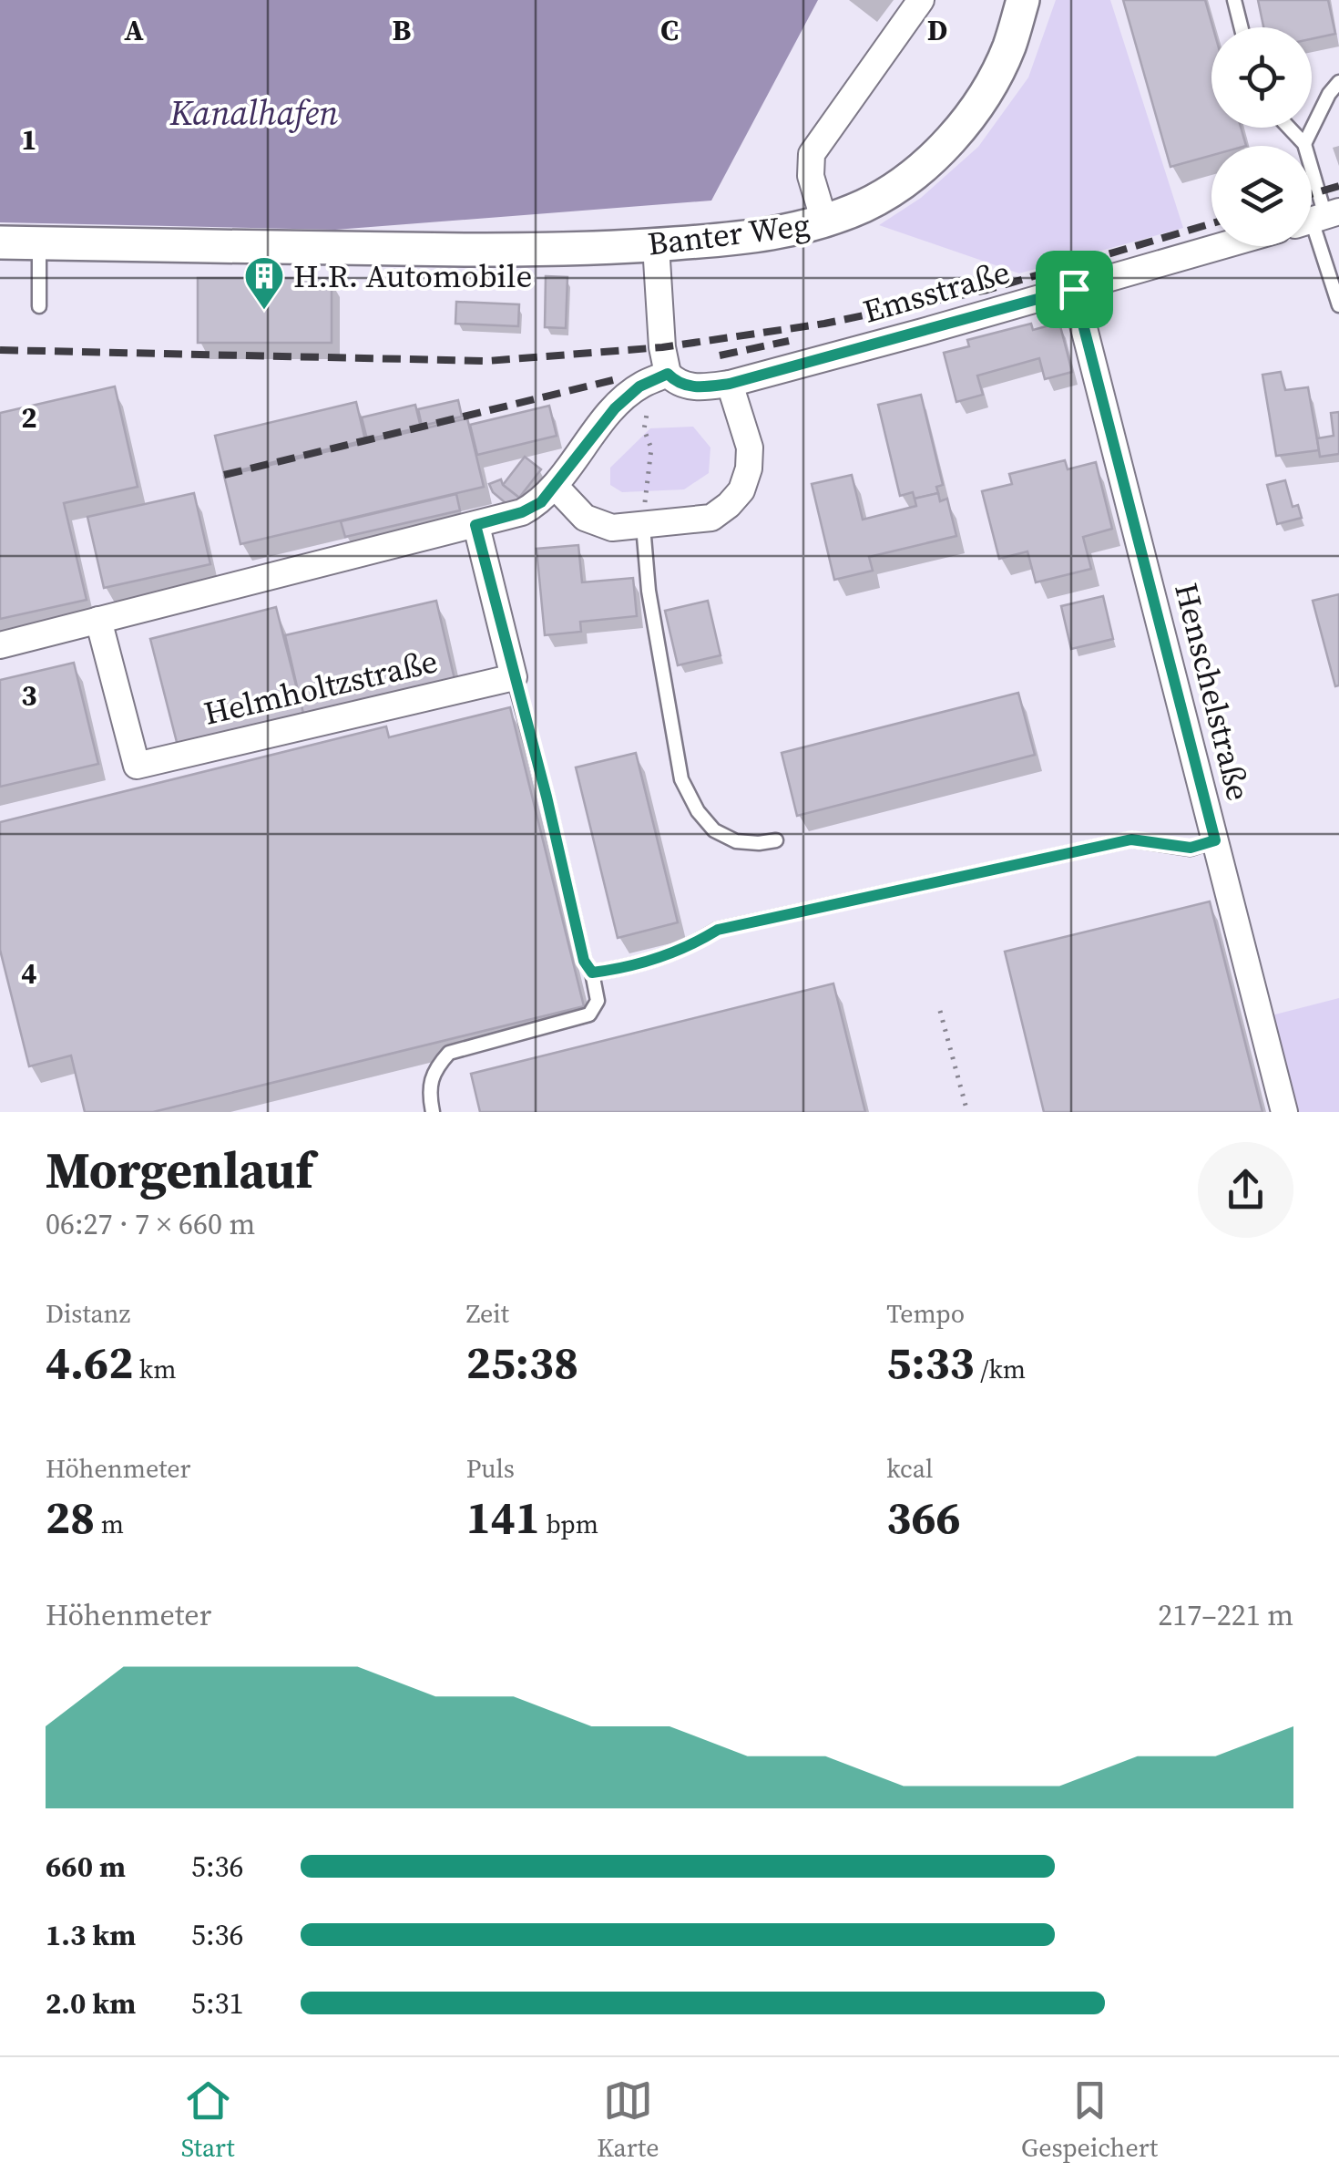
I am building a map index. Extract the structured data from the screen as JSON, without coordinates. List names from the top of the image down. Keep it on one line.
{"streets":{"street":["Banter Weg","Emsstraße","Helmholtzstraße","Henschelstraße"]},"crossings":[["Emsstraße","Henschelstraße"]],"water":["Kanalhafen"],"places":{"building":["H.R. Automobile"]},"page":{"heading":["Morgenlauf","06:27 · 7 × 660 m"],"stats":[["Distanz","4.62 km"],["Zeit","25:38"],["Tempo","5:33 /km"],["Höhenmeter","28 m"],["Puls","141 bpm"],["kcal","366"]],"chart":["Höhenmeter","217–221 m"],"list":[{"name":"660 m","note":"5:36"},{"name":"1.3 km","note":"5:36"},{"name":"2.0 km","note":"5:31"}],"tabs":["Start","Karte","Gespeichert"]},"grid":{"columns":["A","B","C","D"],"rows":["1","2","3","4"]}}
